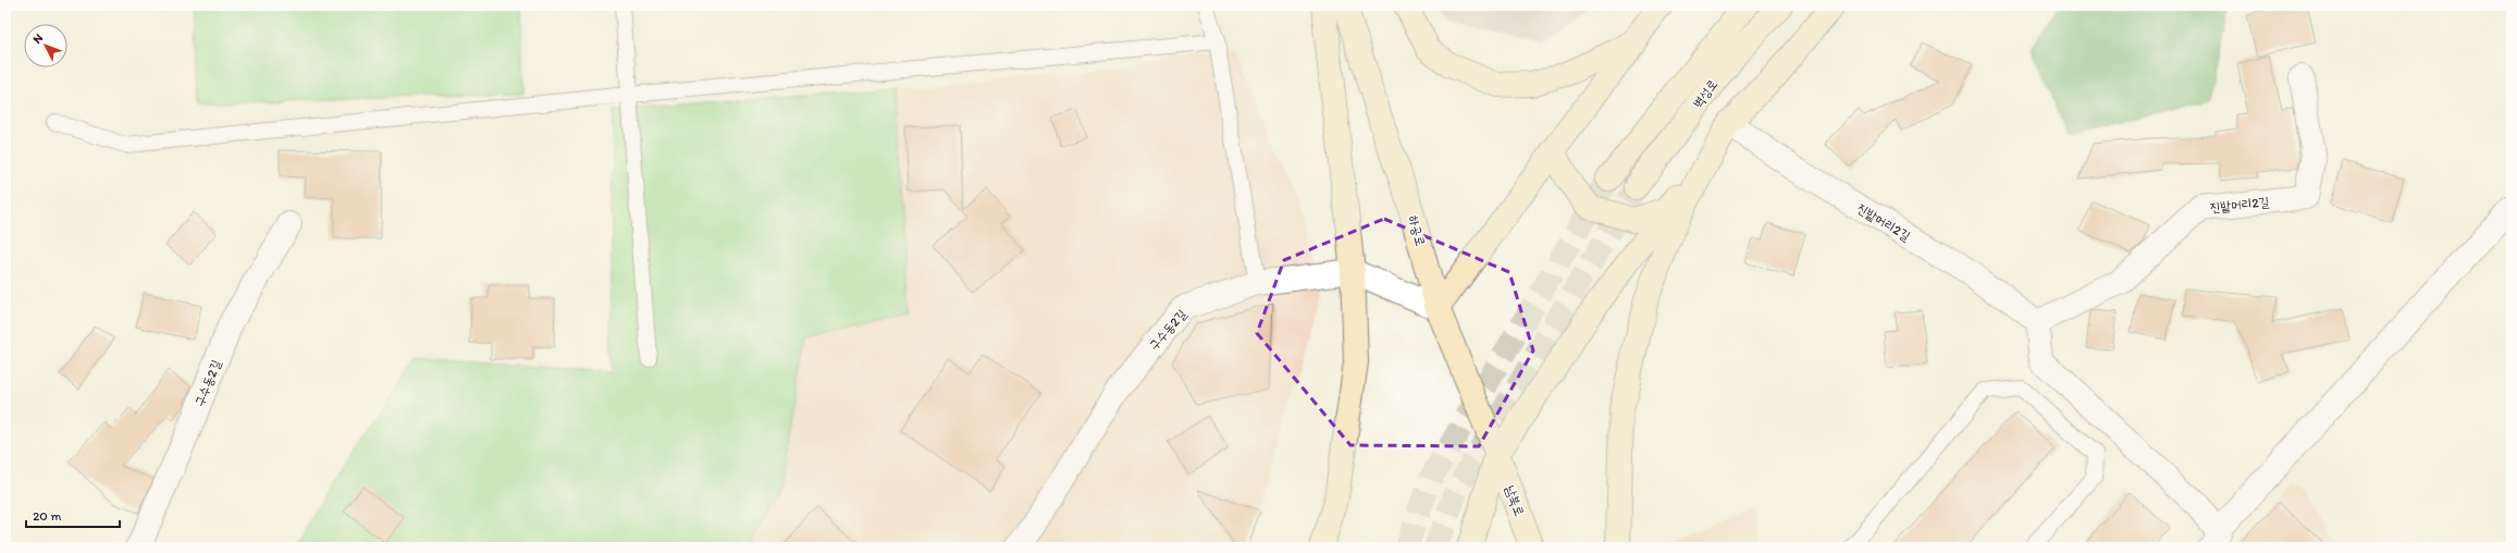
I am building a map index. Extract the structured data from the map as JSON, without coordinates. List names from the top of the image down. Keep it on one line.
{"streets":{"main road":["벽성로","하공로","남북로"],"street":["진밭머리2길","구수동2길"]},"crossings":[["하공로","남북로"]],"scale_bar":"20 m","north":"top left"}
